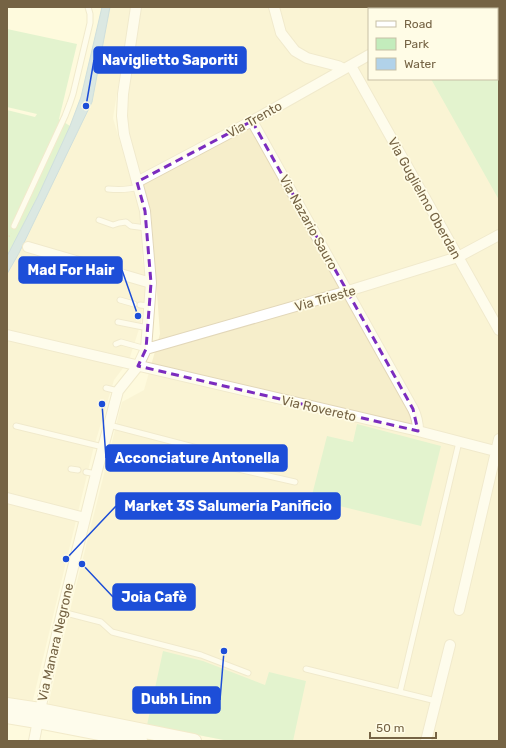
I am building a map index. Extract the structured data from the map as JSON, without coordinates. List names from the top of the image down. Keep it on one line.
{"streets":{"street":["Via Trento","Via Guglielmo Oberdan","Via Nazario Sauro","Via Trieste","Via Rovereto","Via Manara Negrone"]},"crossings":[["Via Trento","Via Guglielmo Oberdan"],["Via Trento","Via Nazario Sauro"],["Via Trento","Via Manara Negrone"],["Via Guglielmo Oberdan","Via Trieste"],["Via Nazario Sauro","Via Trieste"],["Via Nazario Sauro","Via Rovereto"],["Via Trieste","Via Manara Negrone"],["Via Rovereto","Via Manara Negrone"]],"places":["Naviglietto Saporiti","Mad For Hair","Acconciature Antonella","Market 3S Salumeria Panificio","Joia Cafè","Dubh Linn"],"legend":["Road","Park","Water"],"scale_bar":"50 m"}
